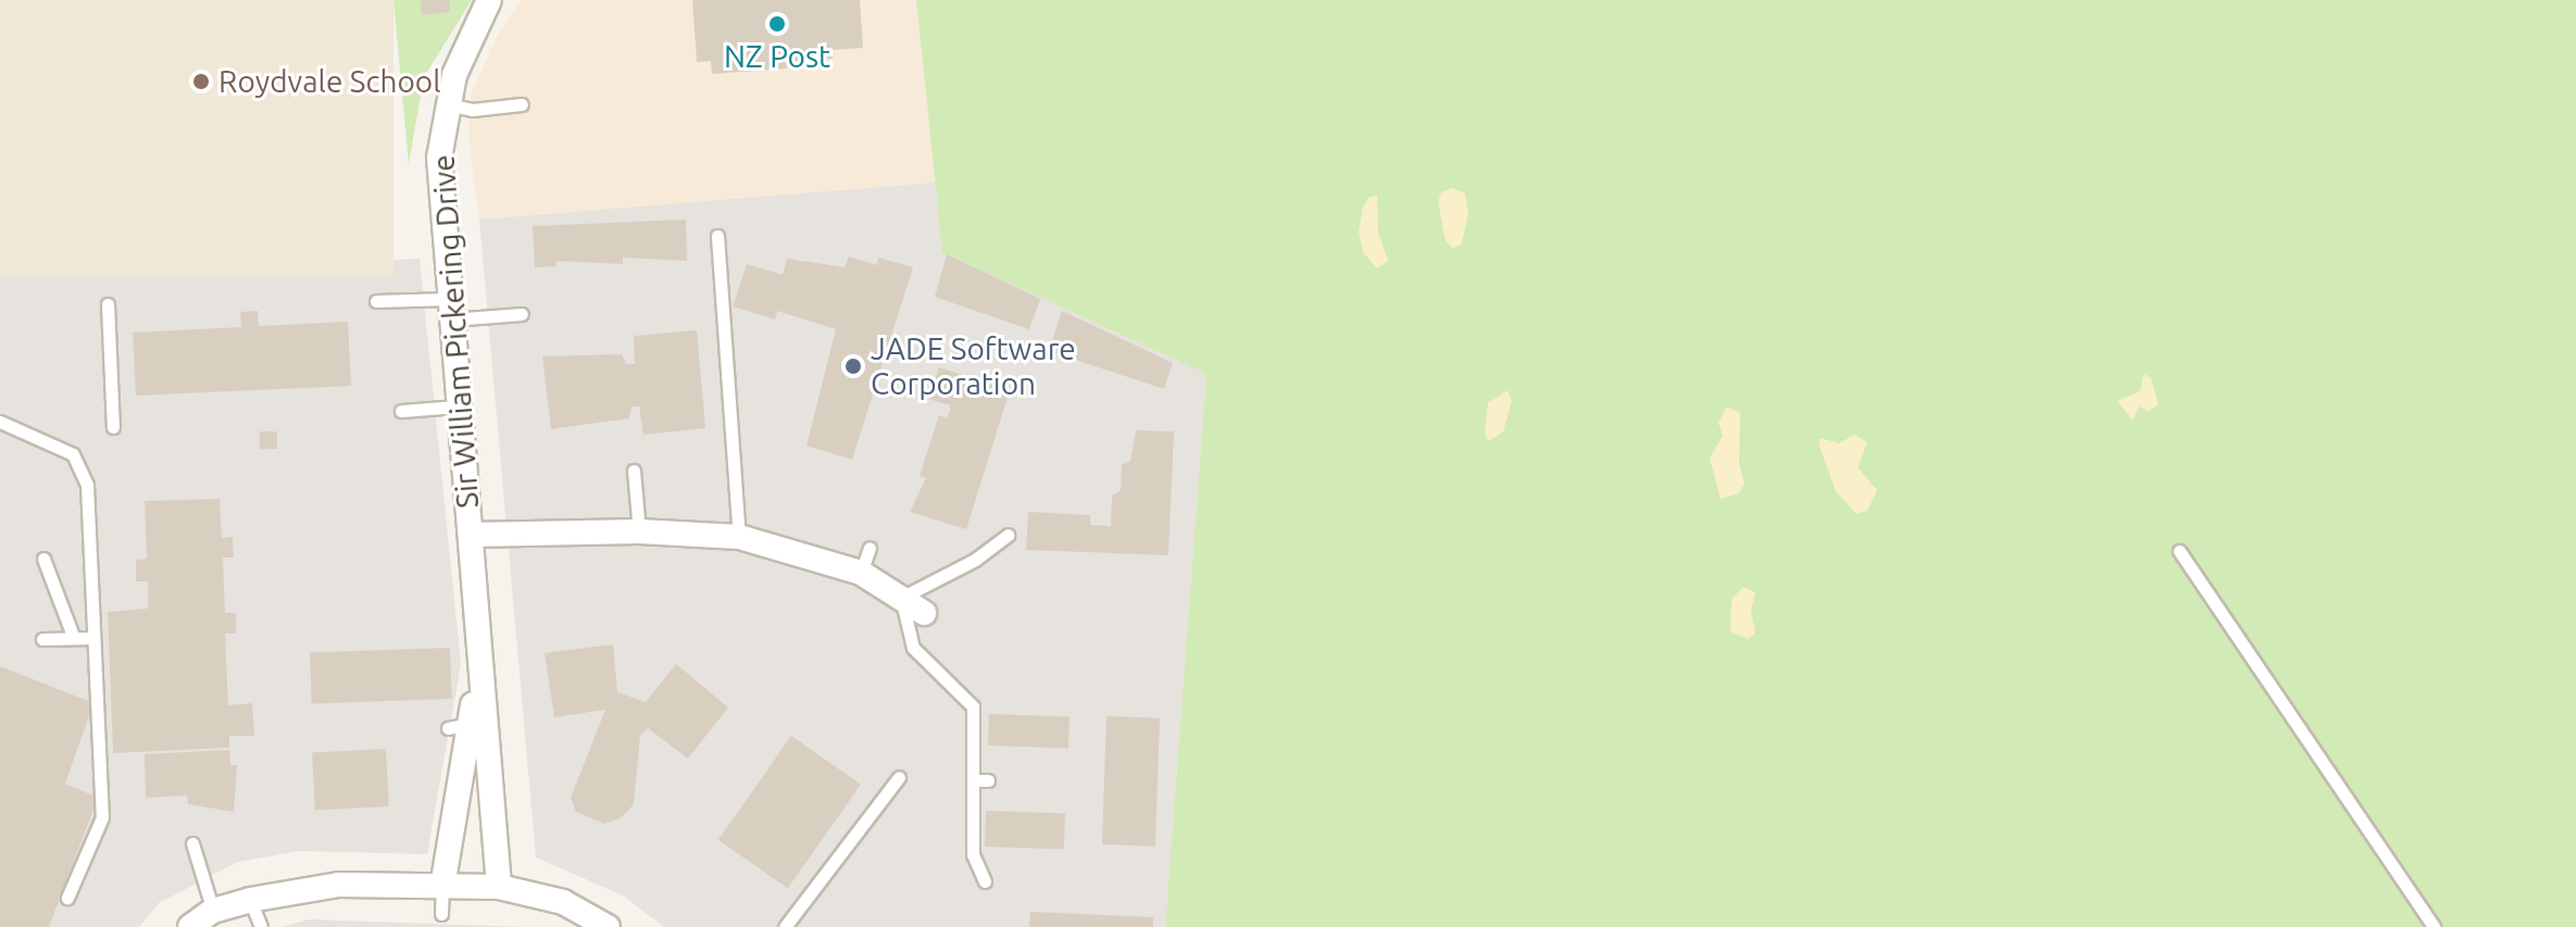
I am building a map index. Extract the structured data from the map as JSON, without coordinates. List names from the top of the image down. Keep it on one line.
{"streets":{"street":["Sir William Pickering Drive"]},"places":["NZ Post","Roydvale School","JADE Software Corporation"]}
